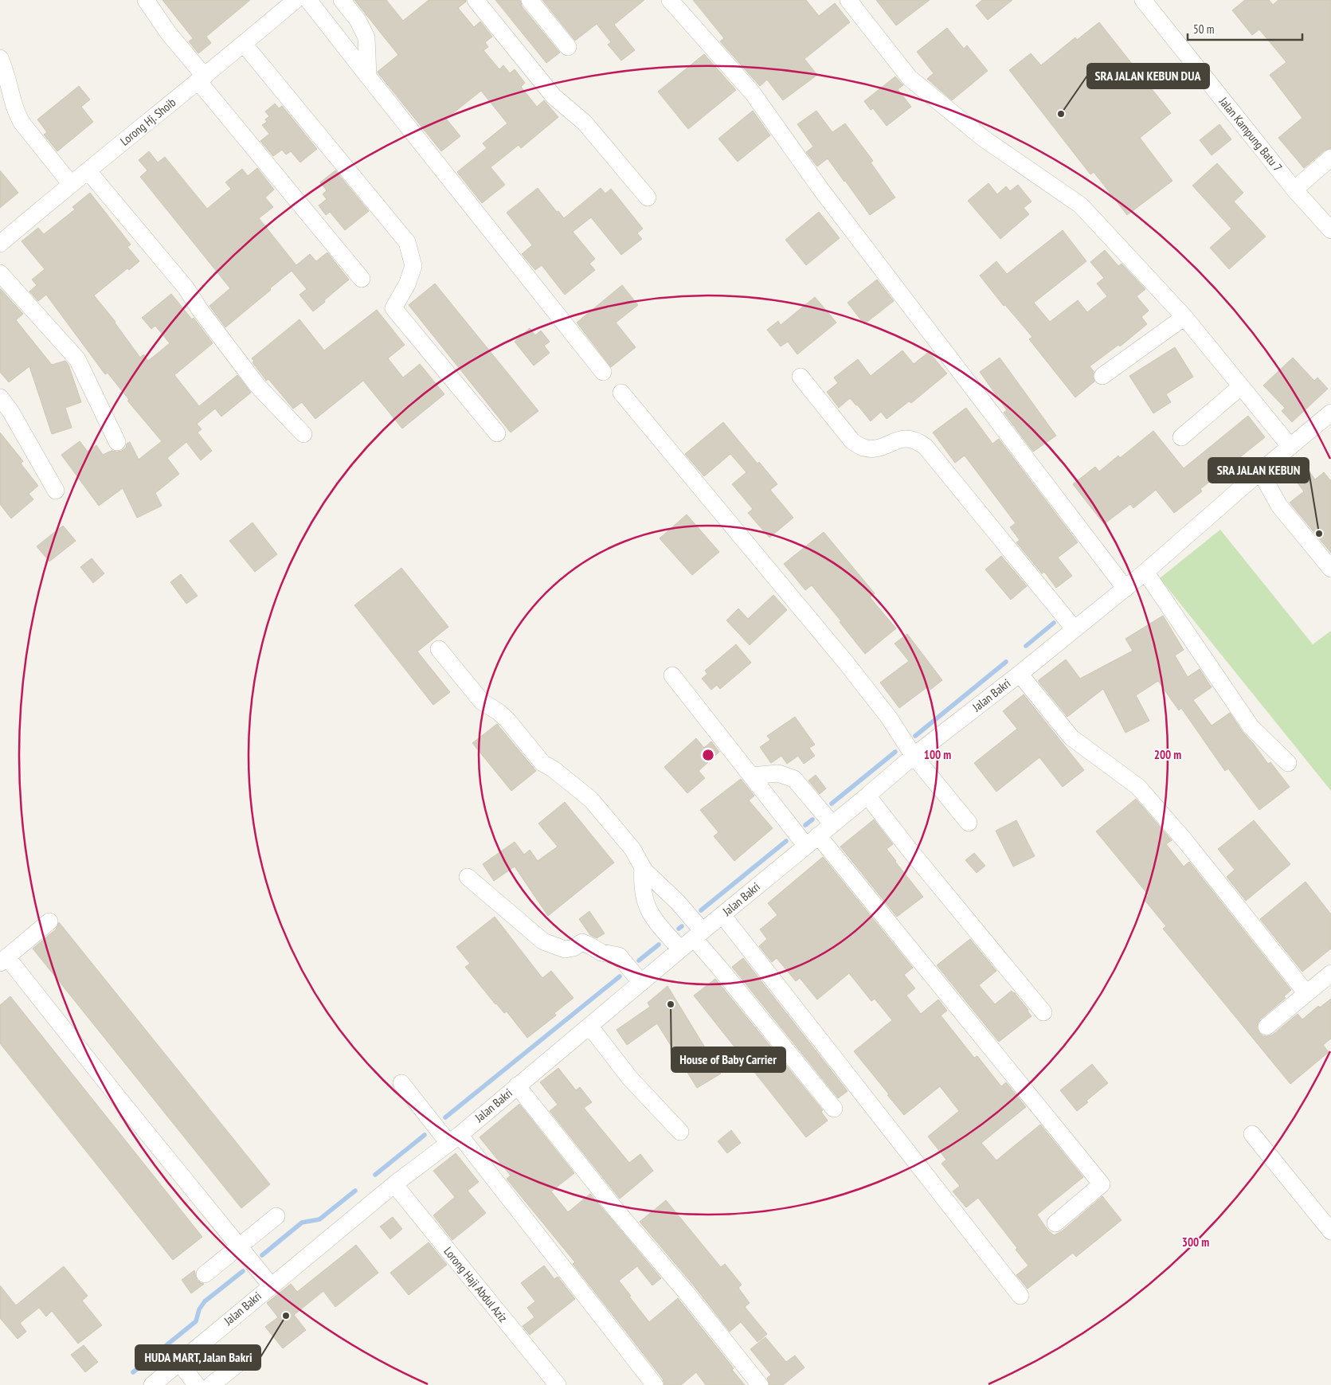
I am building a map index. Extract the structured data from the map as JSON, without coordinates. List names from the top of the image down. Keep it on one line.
{"streets":{"street":["Lorong Hj. Shoib","Jalan Kampung Batu 7","Jalan Bakri","Lorong Haji Abdul Aziz"]},"crossings":[["Jalan Bakri","Lorong Haji Abdul Aziz"]],"places":["SRA JALAN KEBUN DUA","SRA JALAN KEBUN","House of Baby Carrier","HUDA MART, Jalan Bakri"],"scale_bar":"50 m","rings":["100 m","200 m","300 m"]}
